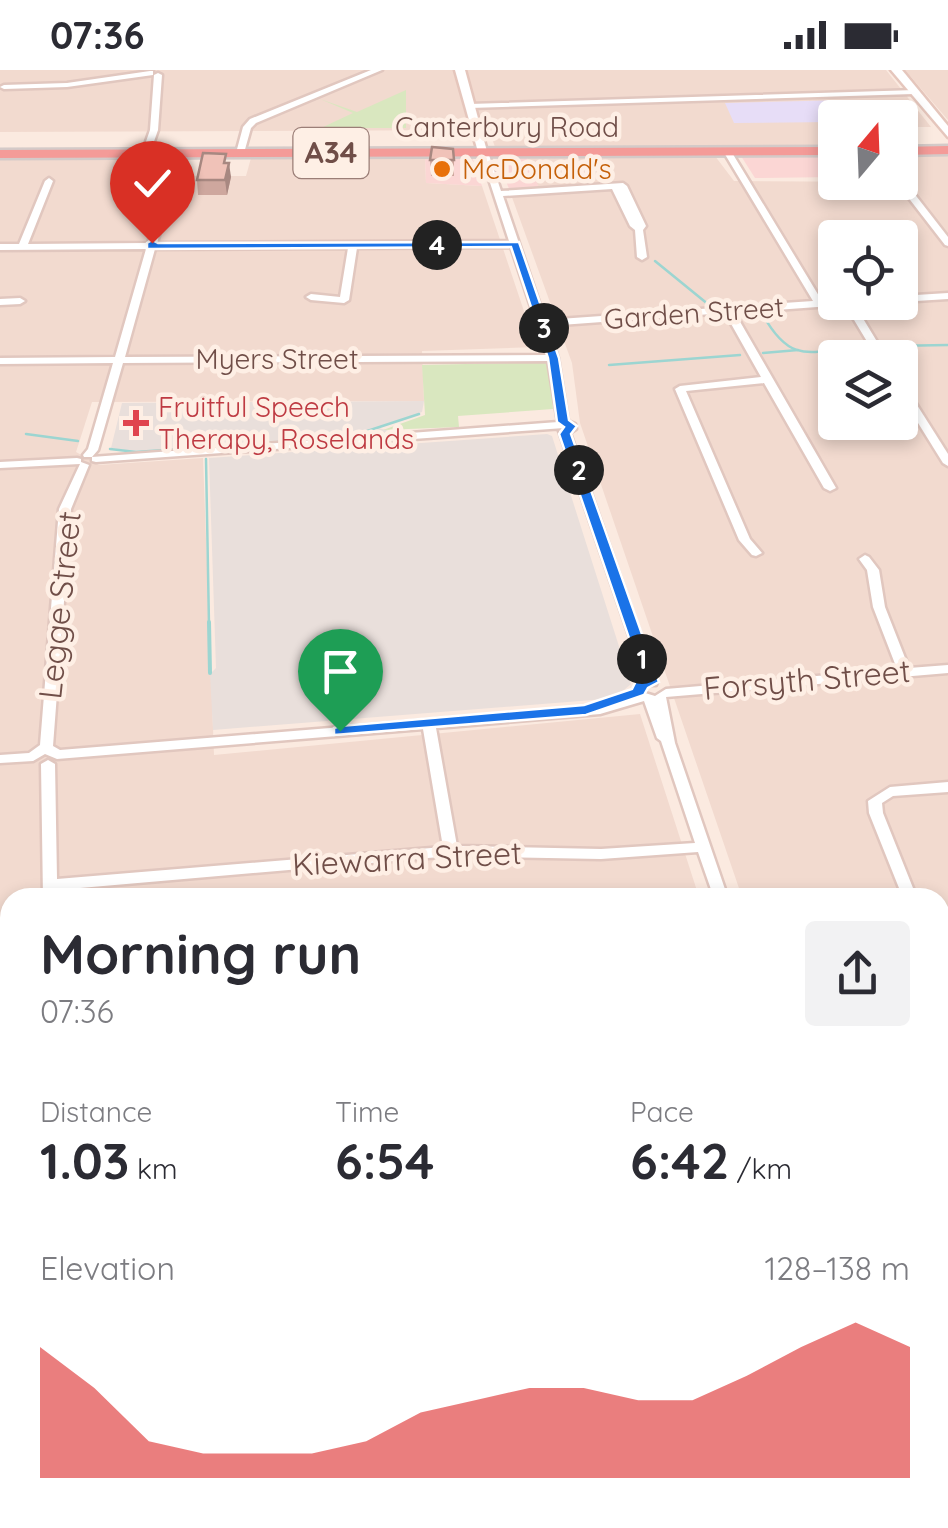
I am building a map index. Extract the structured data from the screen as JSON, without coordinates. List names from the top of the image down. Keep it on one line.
{"streets":{"highway":["Canterbury Road","A34"],"street":["Garden Street","Myers Street","Legge Street","Forsyth Street","Kiewarra Street"]},"crossings":[["Canterbury Road","Legge Street"],["Myers Street","Legge Street"]],"places":{"other":["McDonald's"],"health":["Fruitful Speech Therapy, Roselands"]},"north":"top","page":{"status":"07:36","pins":["4","3","2","1"],"heading":["Morning run","07:36"],"stats":[["Distance","1.03 km"],["Time","6:54"],["Pace","6:42 /km"]],"chart":["Elevation","128–138 m"]}}
